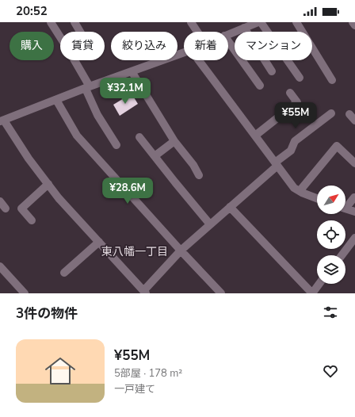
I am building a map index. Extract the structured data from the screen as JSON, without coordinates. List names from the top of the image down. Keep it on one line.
{"districts":["東八幡一丁目"],"north":"top right","page":{"status":"20:52","chip":["購入","賃貸","絞り込み","新着","マンション"],"price":["¥32.1M","¥55M","¥28.6M"],"heading":"3件の物件","list":[{"name":"¥55M","note":"5部屋 · 178 m² · 一戸建て"}]}}
